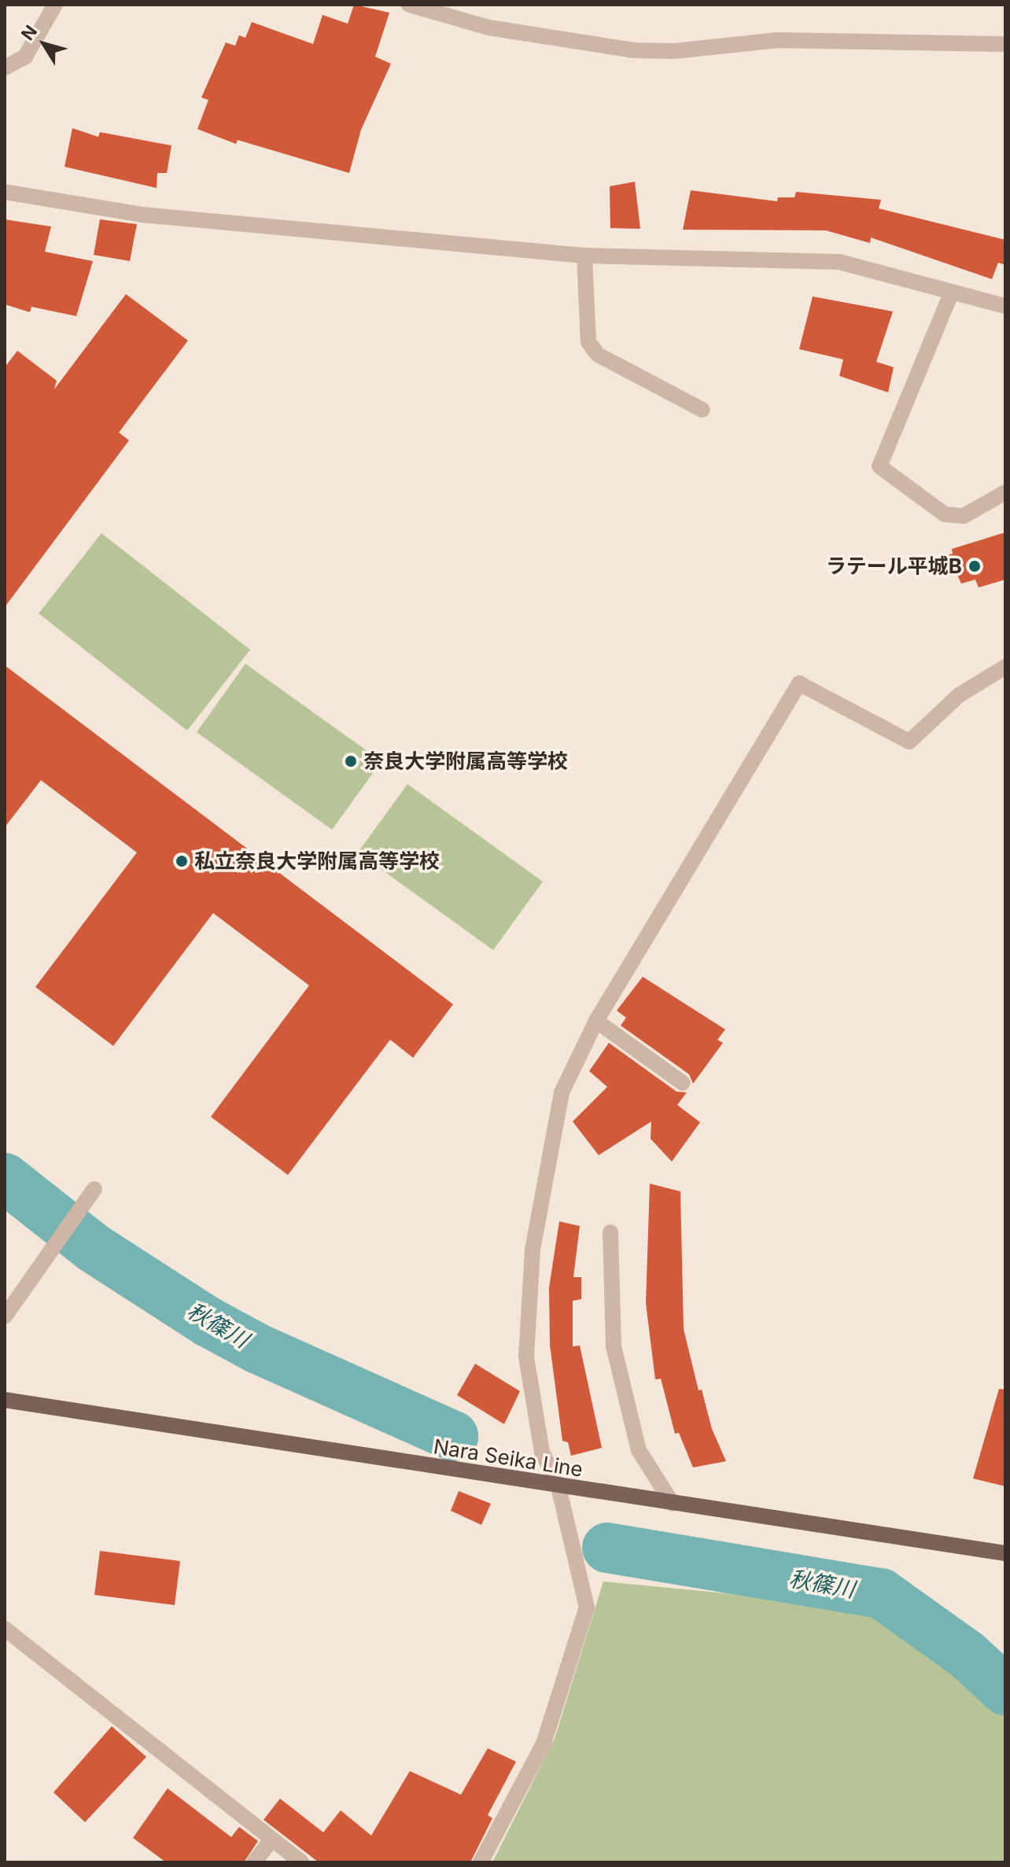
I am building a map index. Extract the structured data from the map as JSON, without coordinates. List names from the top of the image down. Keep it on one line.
{"streets":{"main road":["Nara Seika Line"]},"water":["秋篠川"],"places":["ラテール平城B","奈良大学附属高等学校","私立奈良大学附属高等学校"],"north":"top left"}
